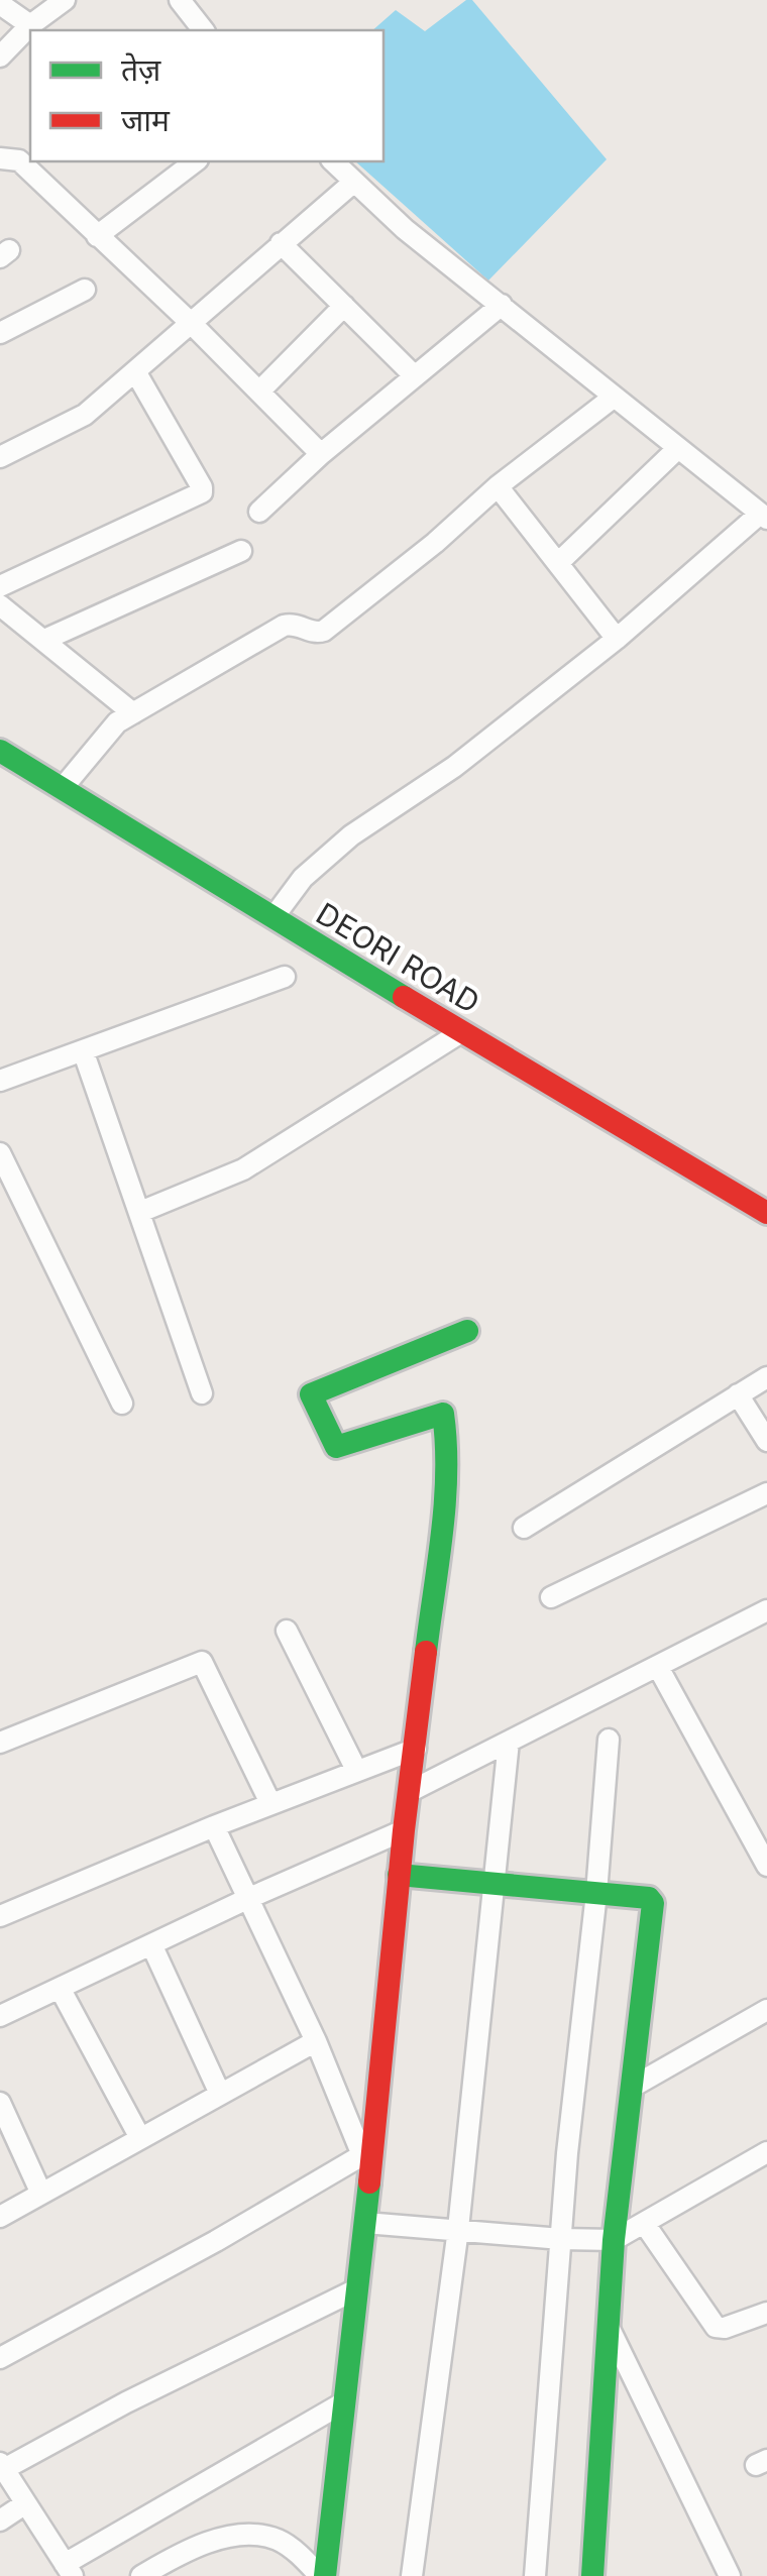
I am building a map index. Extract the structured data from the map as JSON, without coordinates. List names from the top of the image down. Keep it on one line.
{"streets":{"street":["DEORI ROAD"]},"legend":["तेज़","जाम"]}
